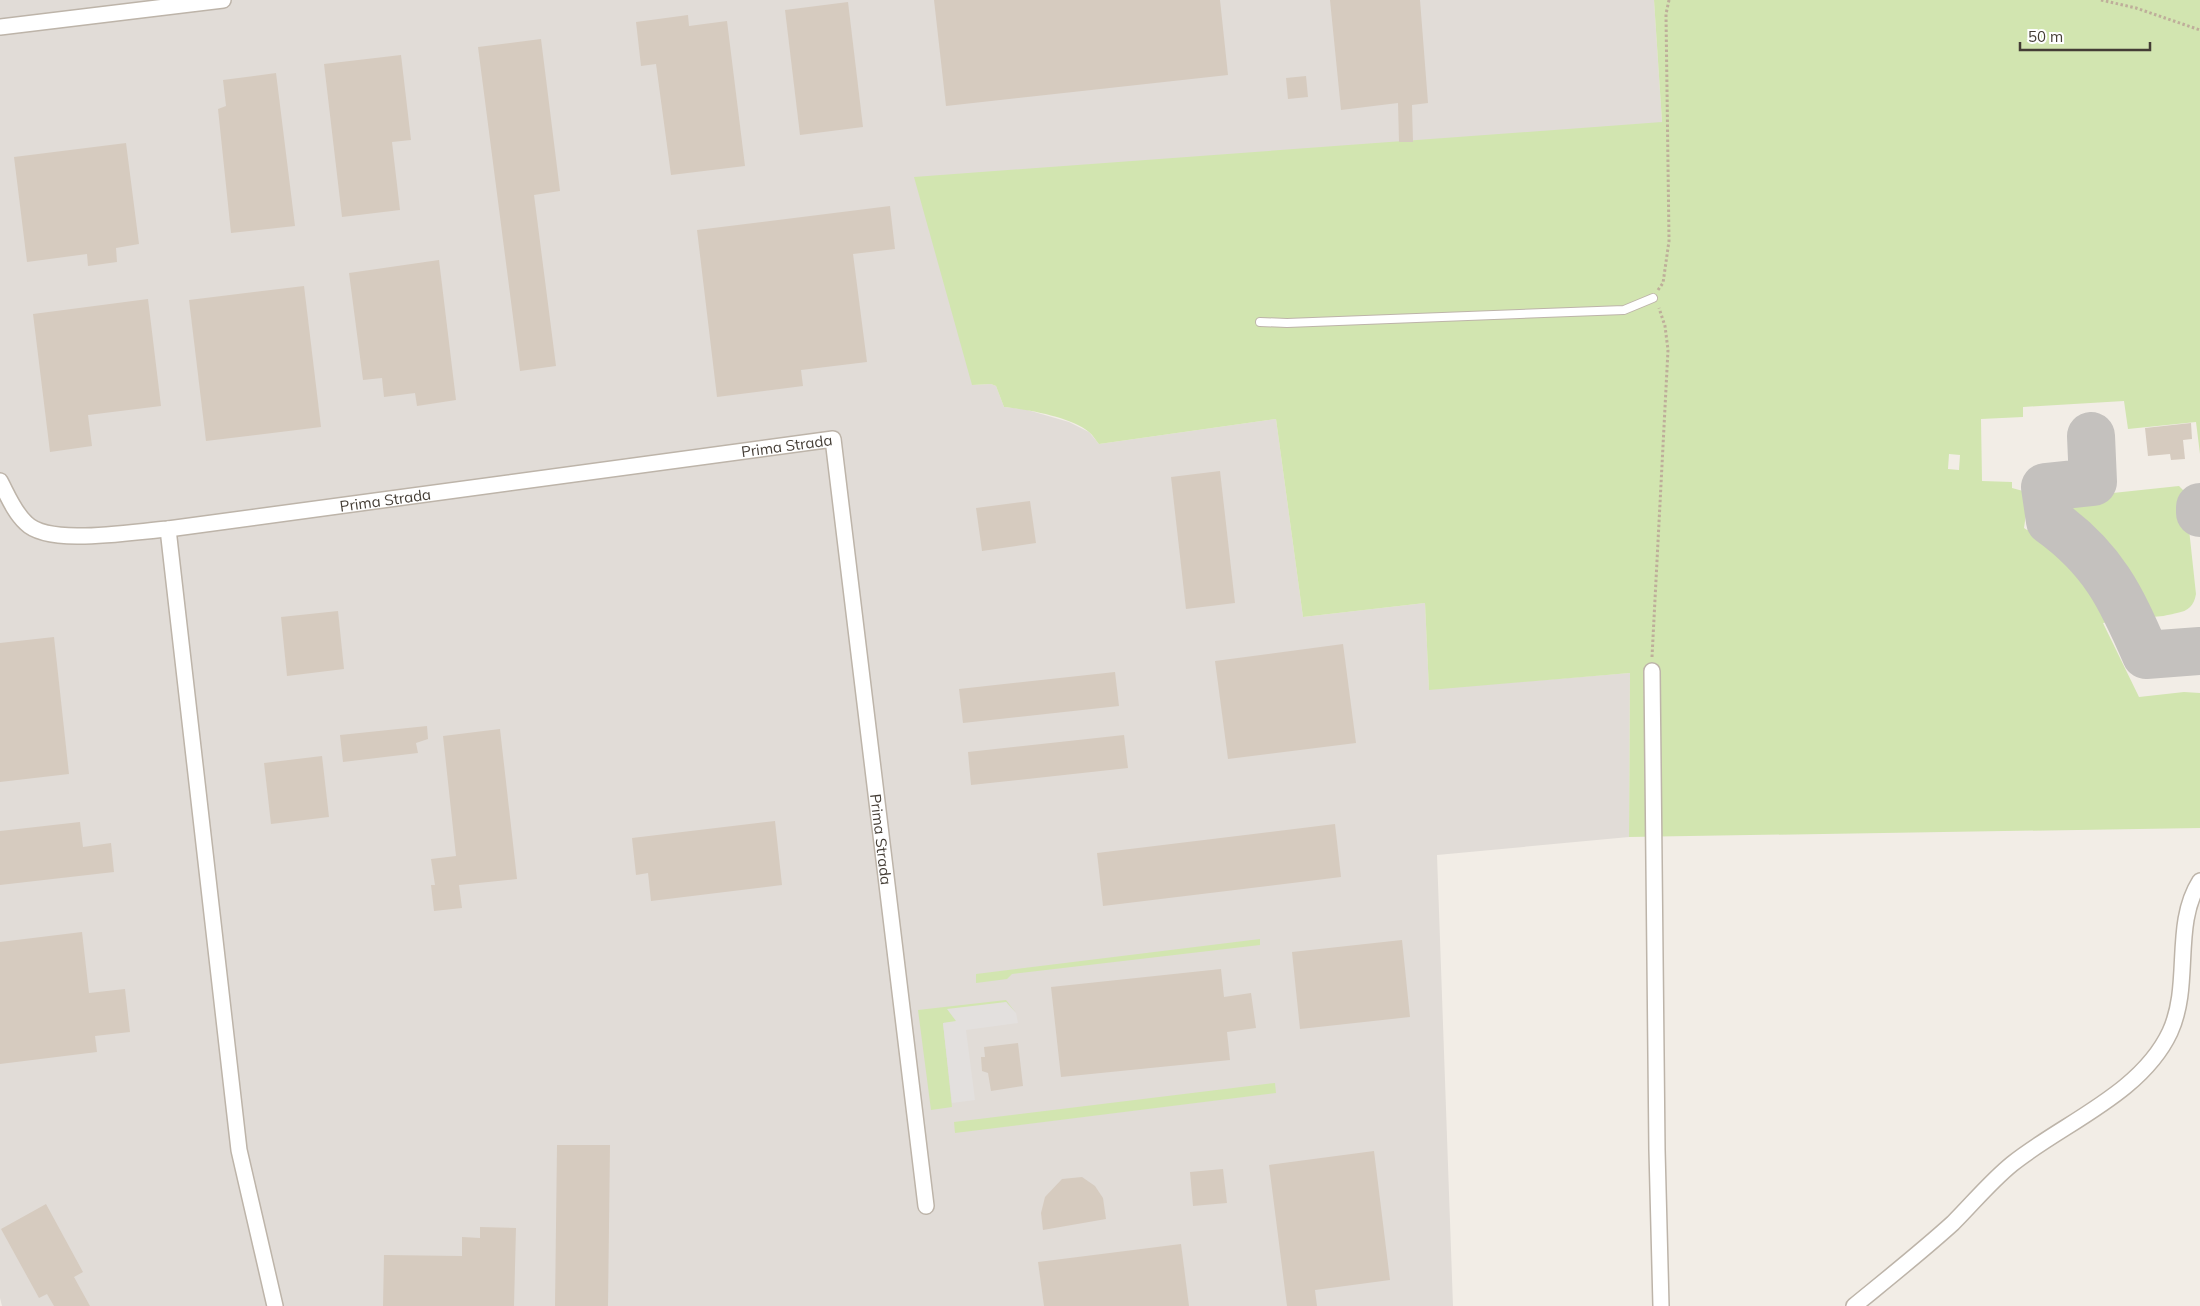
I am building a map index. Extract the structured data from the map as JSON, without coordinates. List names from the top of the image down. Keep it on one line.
{"streets":{"street":["Prima Strada"]},"scale_bar":"50 m"}
